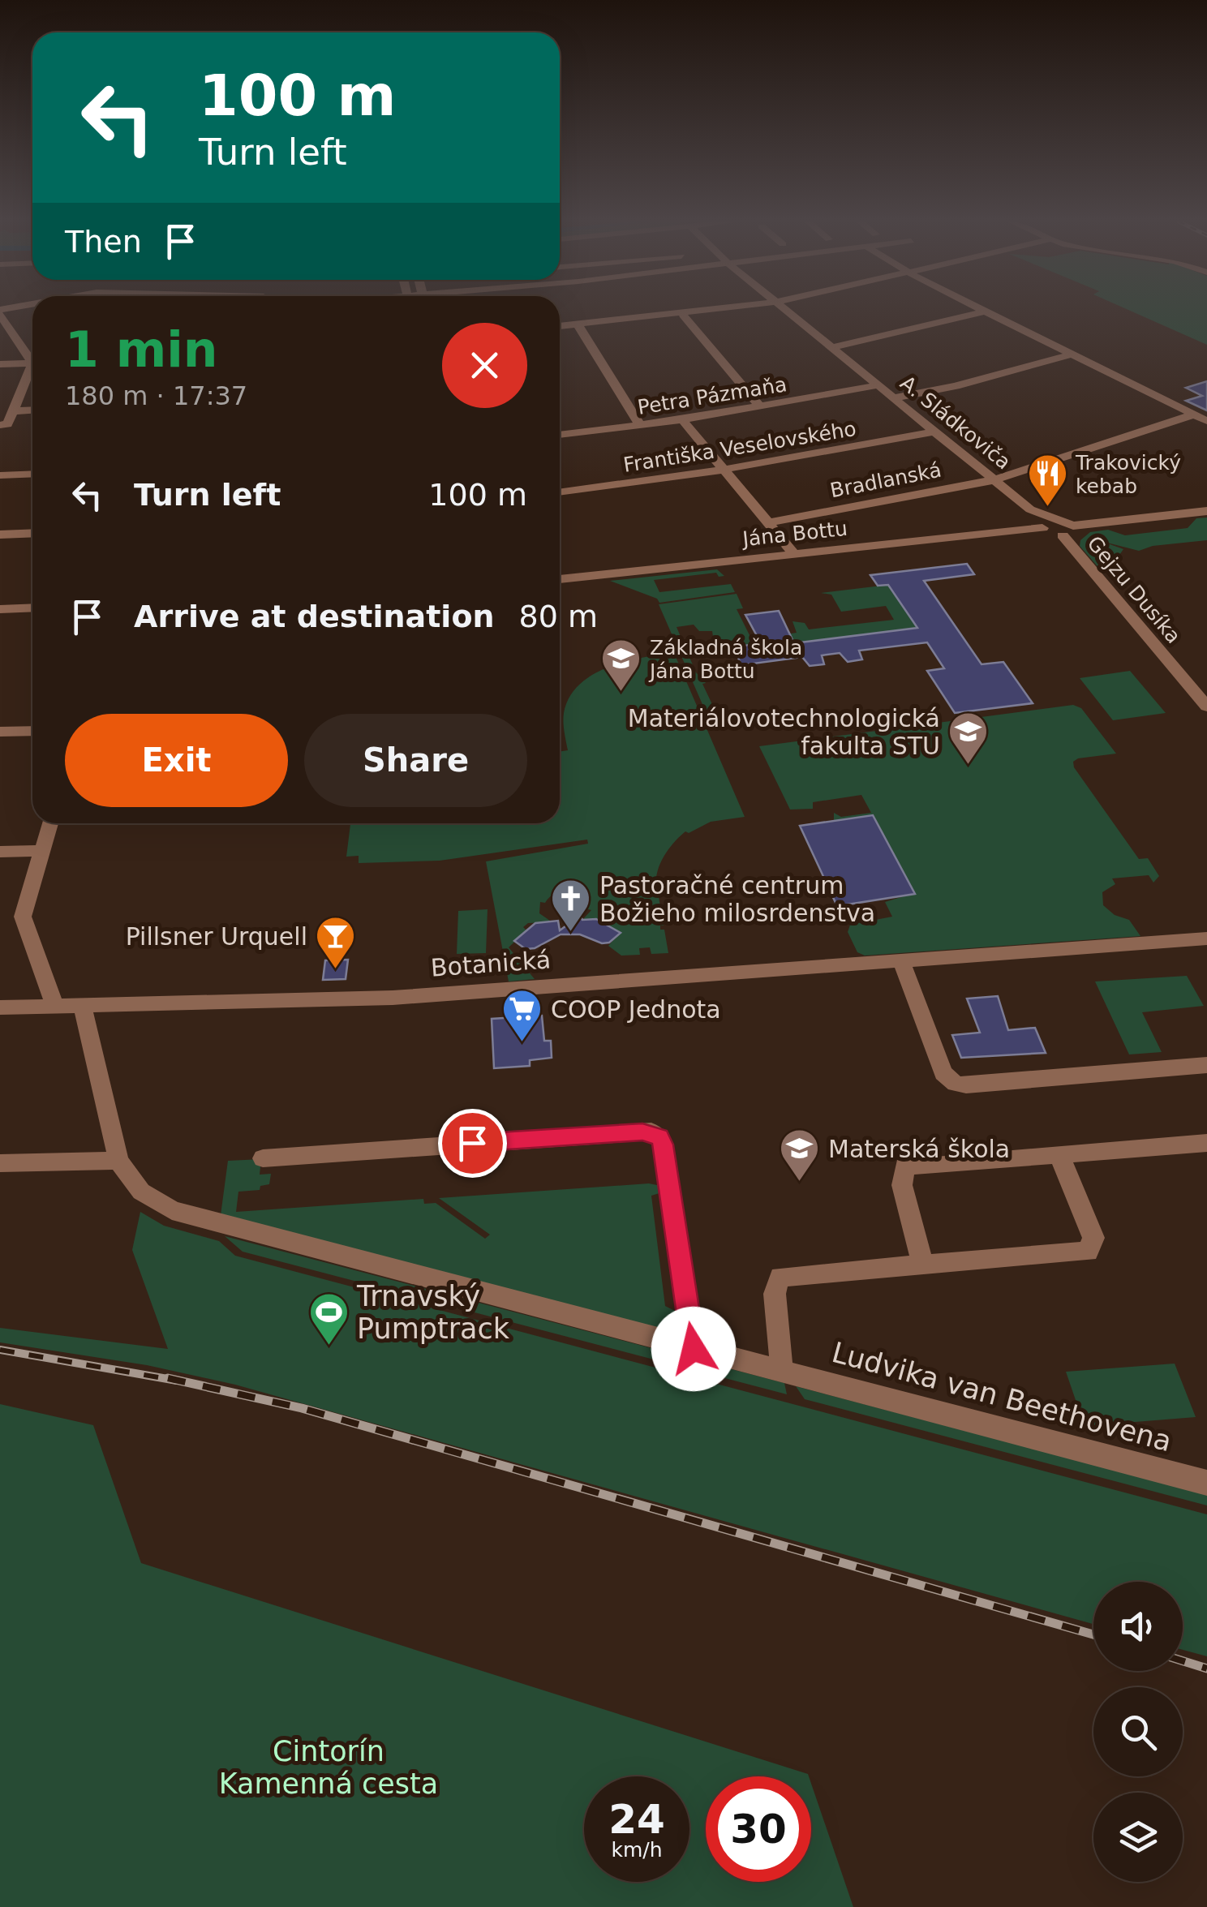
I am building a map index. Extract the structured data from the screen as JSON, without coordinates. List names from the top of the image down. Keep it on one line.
{"streets":{"street":["Petra Pázmaňa","A. Sládkoviča","Františka Veselovského","Bradlanská","Jána Bottu","Gejzu Dusíka","Botanická","Ludvika van Beethovena"]},"crossings":[["Petra Pázmaňa","A. Sládkoviča"],["A. Sládkoviča","Františka Veselovského"],["A. Sládkoviča","Bradlanská"],["A. Sládkoviča","Jána Bottu"],["Botanická","Ludvika van Beethovena"]],"parks":["Cintorín Kamenná cesta"],"places":{"restaurant":["Trakovický kebab"],"school or university":["Základná škola Jána Bottu","Materiálovotechnologická fakulta STU","Materská škola"],"church":["Pastoračné centrum Božieho milosrdenstva"],"bar":["Pillsner Urquell"],"supermarket":["COOP Jednota"],"sports":["Trnavský Pumptrack"]},"page":{"turn":["100 m","Turn left"],"then":"Then","heading":["1 min","180 m · 17:37"],"list":[{"name":"Turn left","value":"100 m"},{"name":"Arrive at destination","value":"80 m"}],"buttons":["Exit","Share"],"speed":"24 km/h","limit":"30"}}
